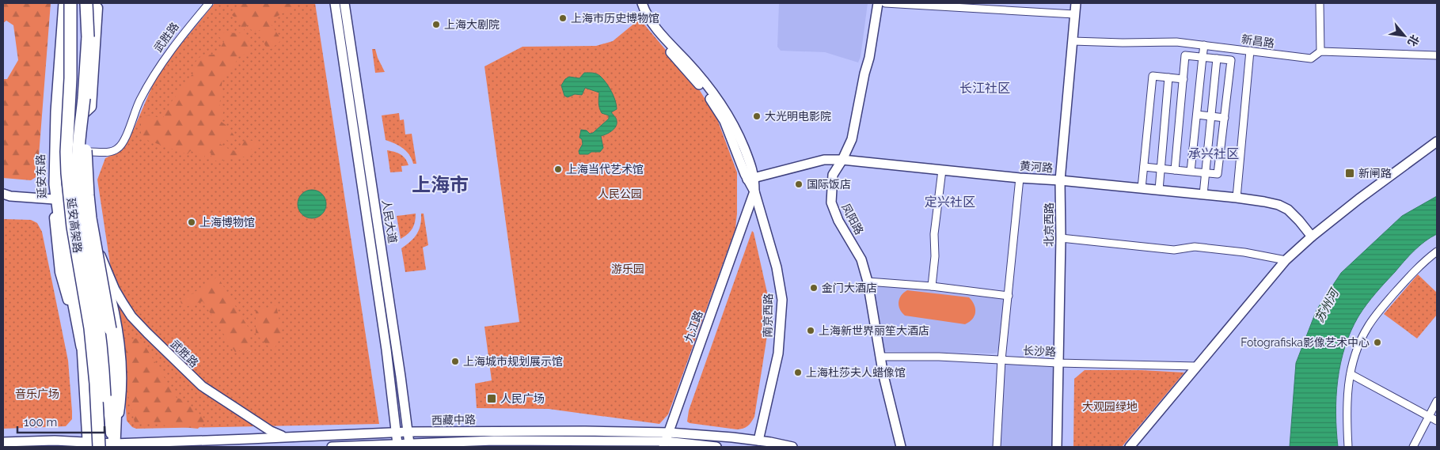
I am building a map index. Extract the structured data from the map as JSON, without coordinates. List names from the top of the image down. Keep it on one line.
{"streets":{"highway":["延安高架路"],"main road":["武胜路","黄河路","延安东路","凤阳路","人民大道","北京西路","南京西路","九江路","西藏中路"],"street":["新昌路","长沙路"]},"crossings":[["武胜路","西藏中路"],["新昌路","北京西路"],["黄河路","凤阳路"],["黄河路","北京西路"],["黄河路","南京西路"],["黄河路","九江路"],["延安东路","延安高架路"],["延安东路","西藏中路"],["凤阳路","长沙路"],["人民大道","西藏中路"],["北京西路","长沙路"],["延安高架路","西藏中路"],["南京西路","九江路"],["南京西路","西藏中路"],["九江路","西藏中路"]],"districts":["长江社区","承兴社区","上海市","定兴社区"],"water":["苏州河"],"parks":["人民公园","游乐园","音乐广场","大观园绿地"],"places":{"other":["上海市历史博物馆","上海大剧院","大光明电影院","上海当代艺术馆","国际饭店","上海博物馆","金门大酒店","上海新世界丽笙大酒店","Fotografiska影像艺术中心","上海城市规划展示馆","上海杜莎夫人蜡像馆"],"transit":["新闸路","人民广场"]},"scale_bar":"100 m","north":"bottom right"}
